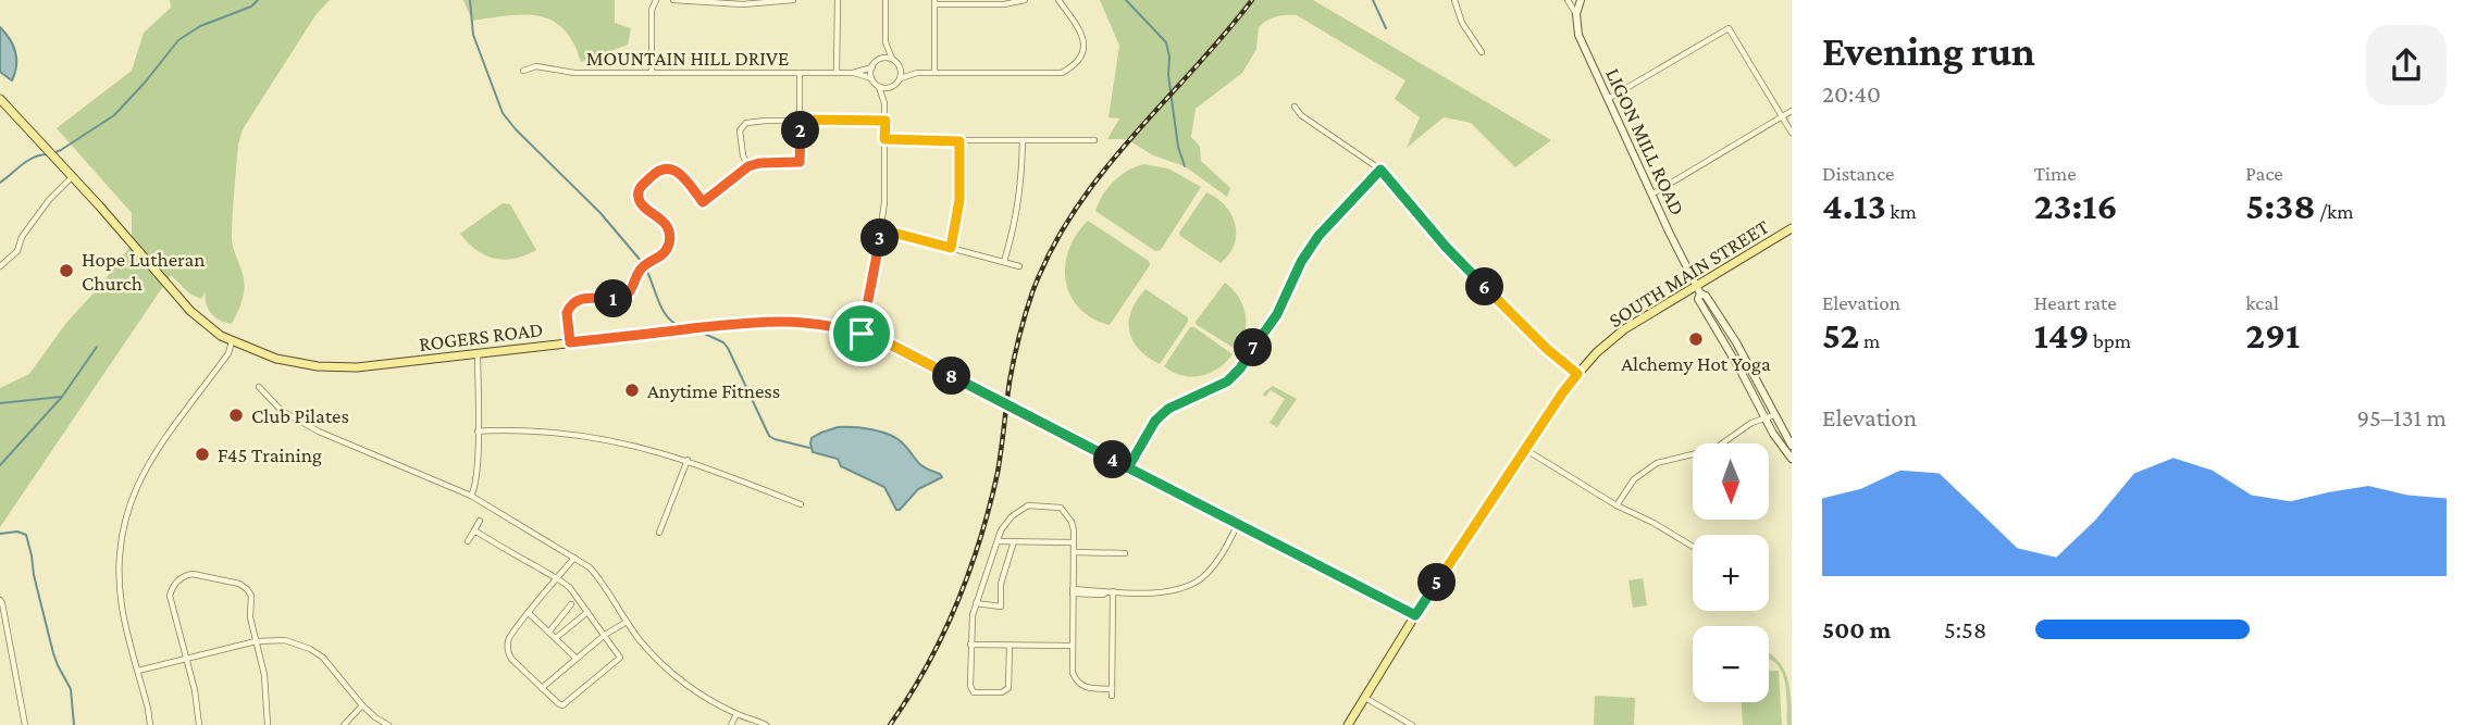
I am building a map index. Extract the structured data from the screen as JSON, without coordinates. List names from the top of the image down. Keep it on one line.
{"streets":{"main road":["LIGON MILL ROAD","SOUTH MAIN STREET","ROGERS ROAD"],"street":["MOUNTAIN HILL DRIVE"]},"crossings":[["LIGON MILL ROAD","SOUTH MAIN STREET"],["SOUTH MAIN STREET","ROGERS ROAD"]],"places":["Hope Lutheran Church","Alchemy Hot Yoga","Anytime Fitness","Club Pilates","F45 Training"],"north":"bottom","page":{"heading":["Evening run","20:40"],"pins":["2","3","6","1","7","8","4","5"],"stats":[["Distance","4.13 km"],["Time","23:16"],["Pace","5:38 /km"],["Elevation","52 m"],["Heart rate","149 bpm"],["kcal","291"]],"chart":["Elevation","95–131 m"],"map_buttons":["+","−"],"list":[{"name":"500 m","note":"5:58"}]}}
